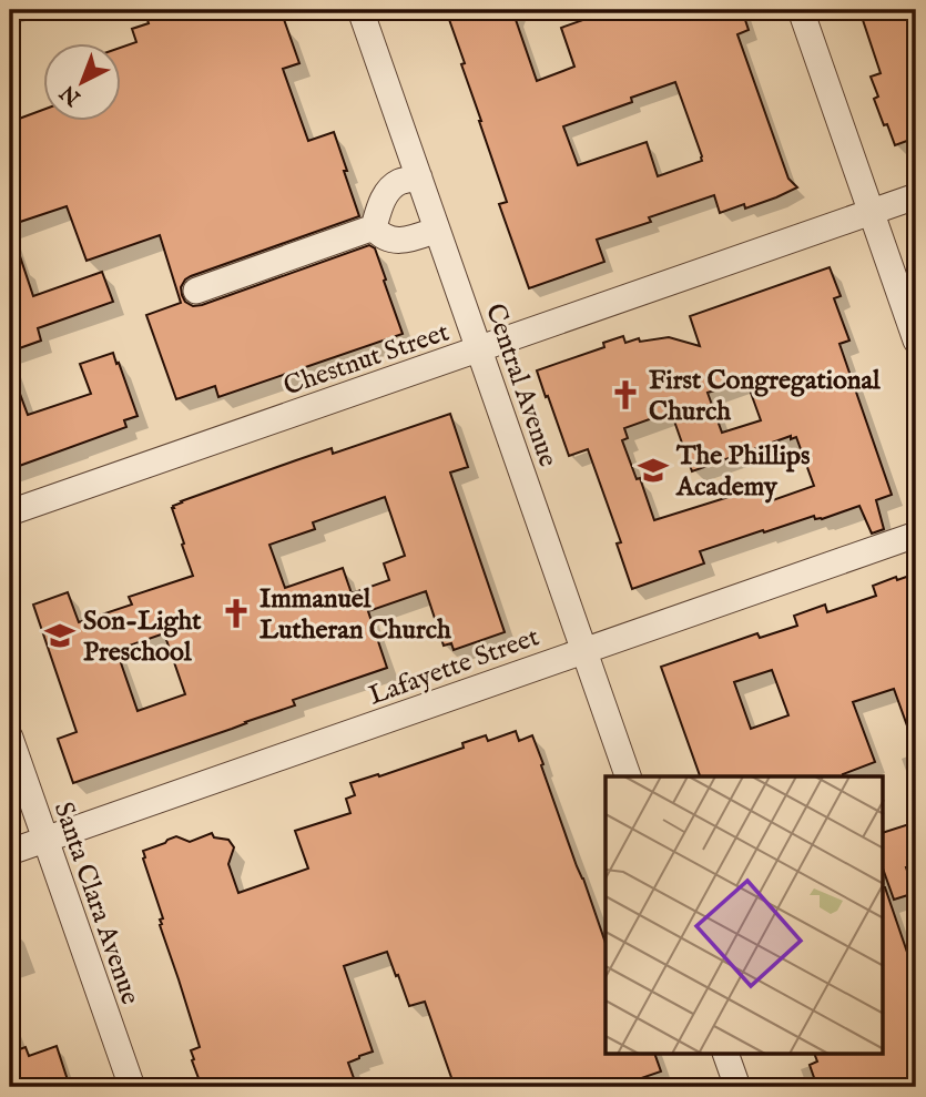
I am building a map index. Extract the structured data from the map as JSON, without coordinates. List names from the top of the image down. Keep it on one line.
{"streets":{"street":["Chestnut Street","Central Avenue","Lafayette Street","Santa Clara Avenue"]},"crossings":[["Chestnut Street","Central Avenue"],["Central Avenue","Lafayette Street"],["Lafayette Street","Santa Clara Avenue"]],"places":{"church":["First Congregational Church","Immanuel Lutheran Church"],"school or university":["The Phillips Academy","Son-Light Preschool"]},"north":"bottom left"}
